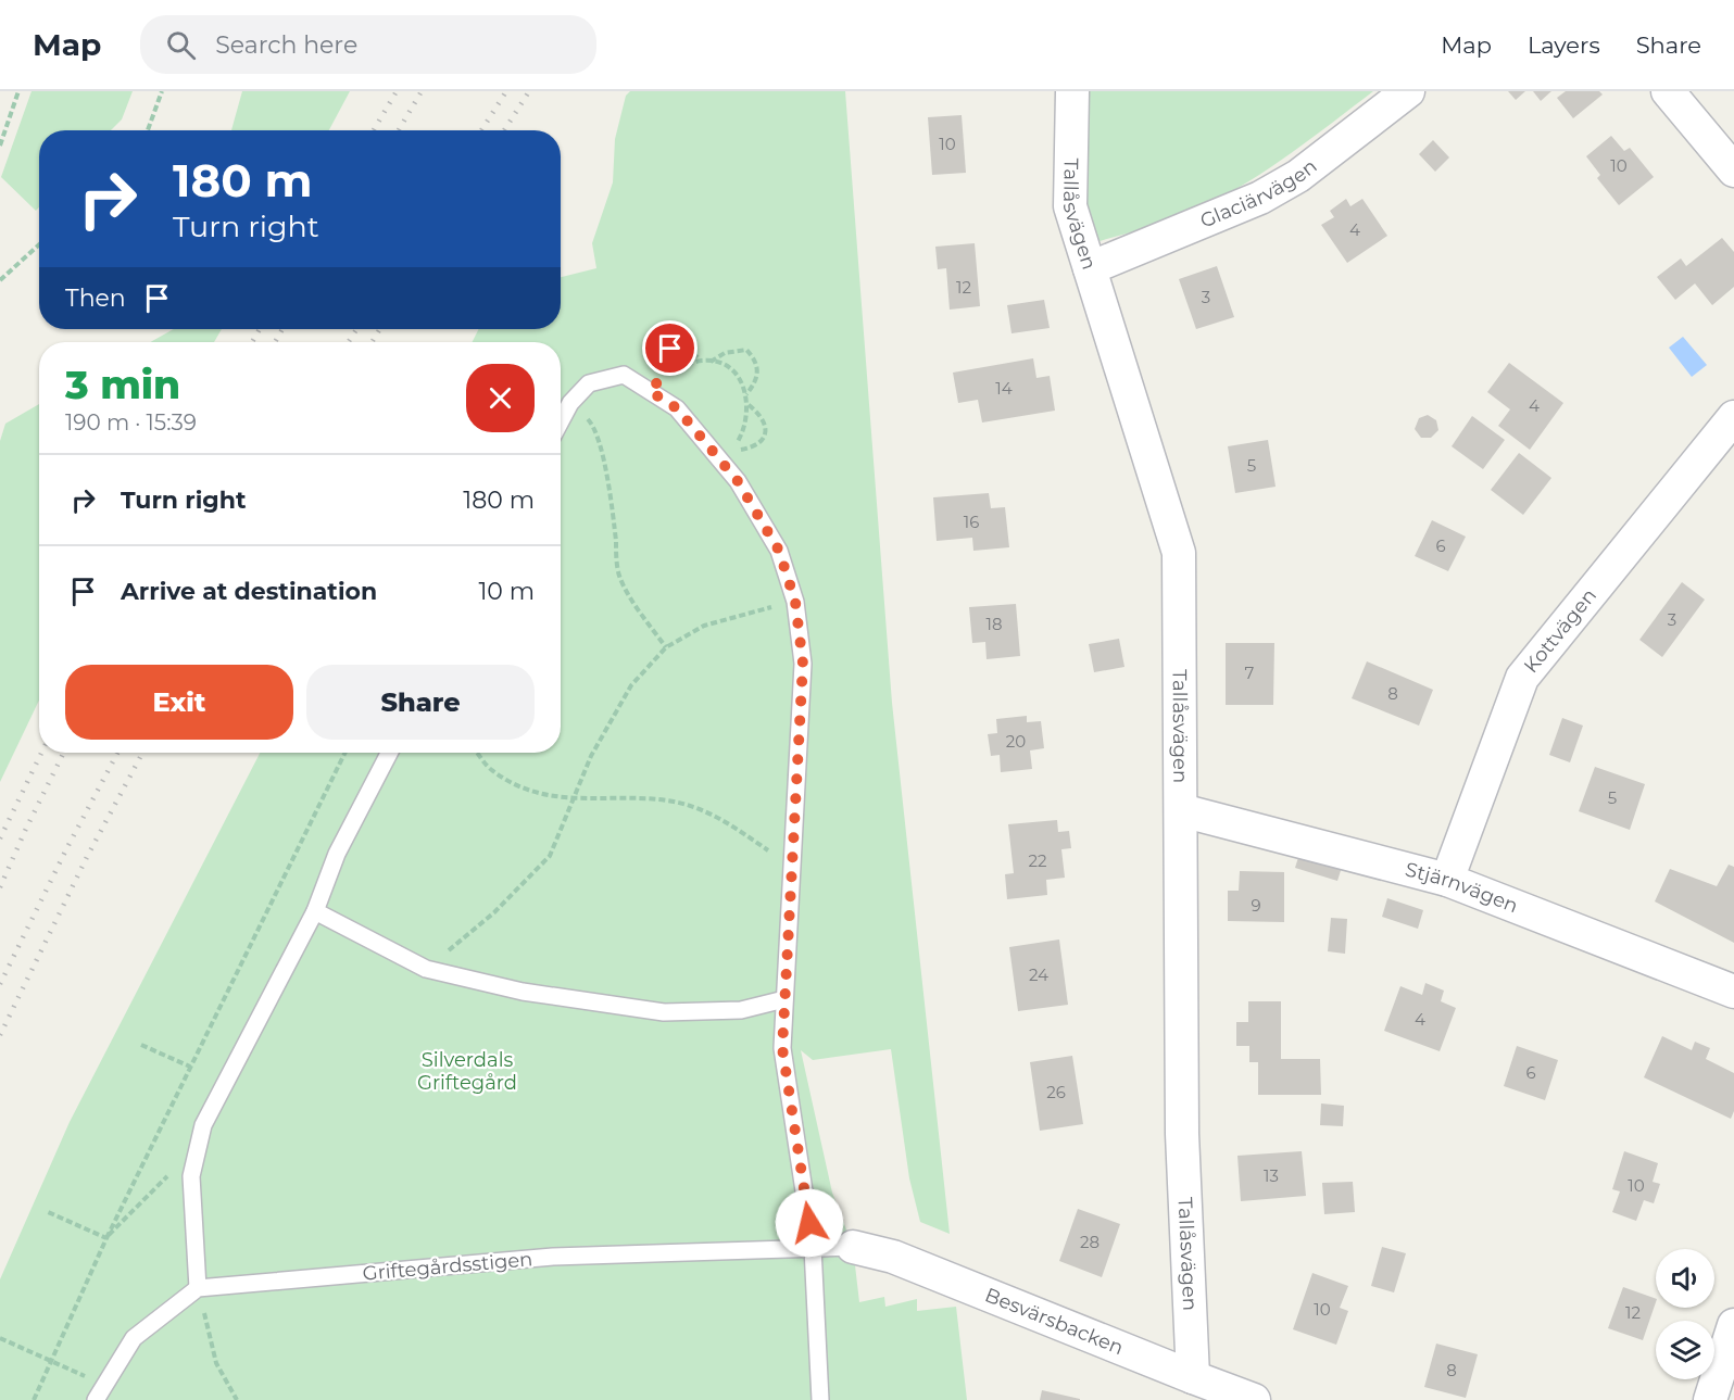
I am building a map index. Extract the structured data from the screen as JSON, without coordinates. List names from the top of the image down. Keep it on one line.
{"streets":{"street":["Glaciärvägen","Tallåsvägen","Kottvägen","Stjärnvägen","Besvärsbacken"],"lane":["Griftegårdsstigen"]},"crossings":[["Glaciärvägen","Tallåsvägen"],["Tallåsvägen","Stjärnvägen"],["Tallåsvägen","Besvärsbacken"],["Kottvägen","Stjärnvägen"],["Griftegårdsstigen","Besvärsbacken"]],"parks":["Silverdals Griftegård"],"house_numbers":["10","10","4","12","3","14","4","5","16","6","3","18","7","8","20","5","22","9","24","4","6","26","13","10","28","10","12","8"],"page":{"header":"Map","search":"Search here","nav":["Map","Layers","Share"],"turn":["180 m","Turn right"],"then":"Then","heading":["3 min","190 m · 15:39"],"list":[{"name":"Turn right","value":"180 m"},{"name":"Arrive at destination","value":"10 m"}],"buttons":["Exit","Share"]}}
